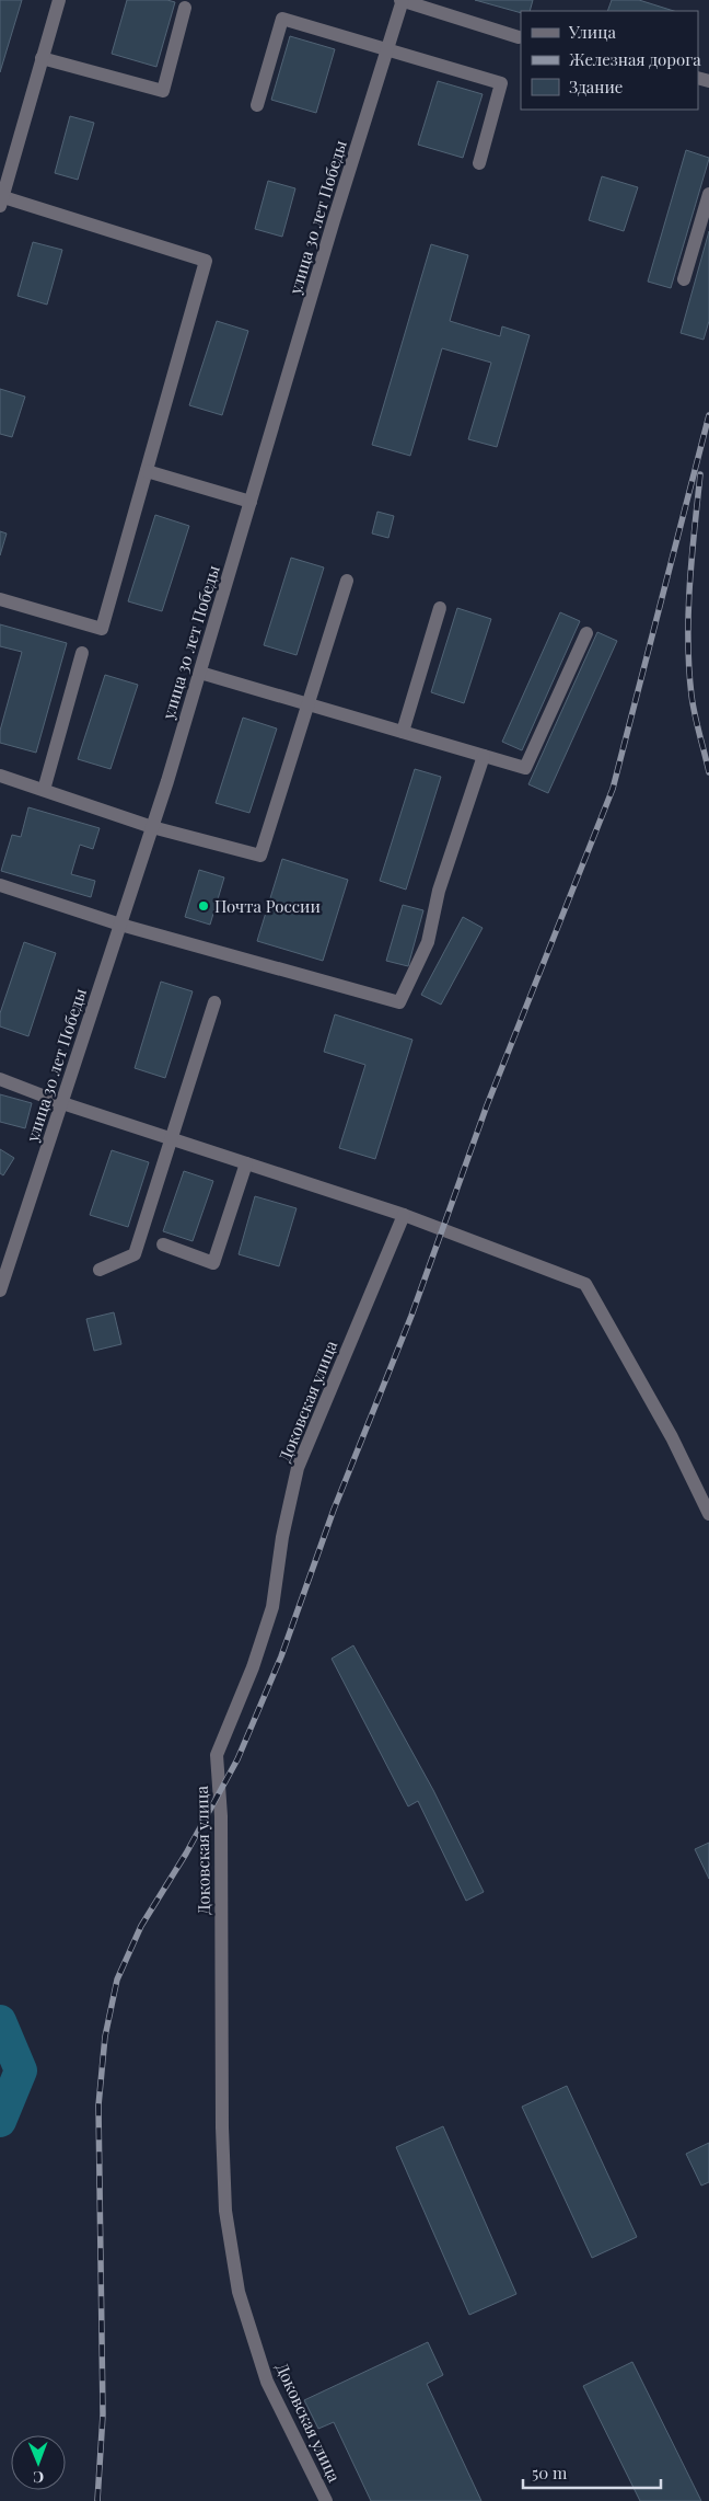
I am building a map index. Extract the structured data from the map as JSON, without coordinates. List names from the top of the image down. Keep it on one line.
{"streets":{"street":["улица 30 лет Победы","Доковская улица"]},"places":["Почта России"],"legend":["Улица","Железная дорога","Здание"],"scale_bar":"50 m","north":"bottom"}
